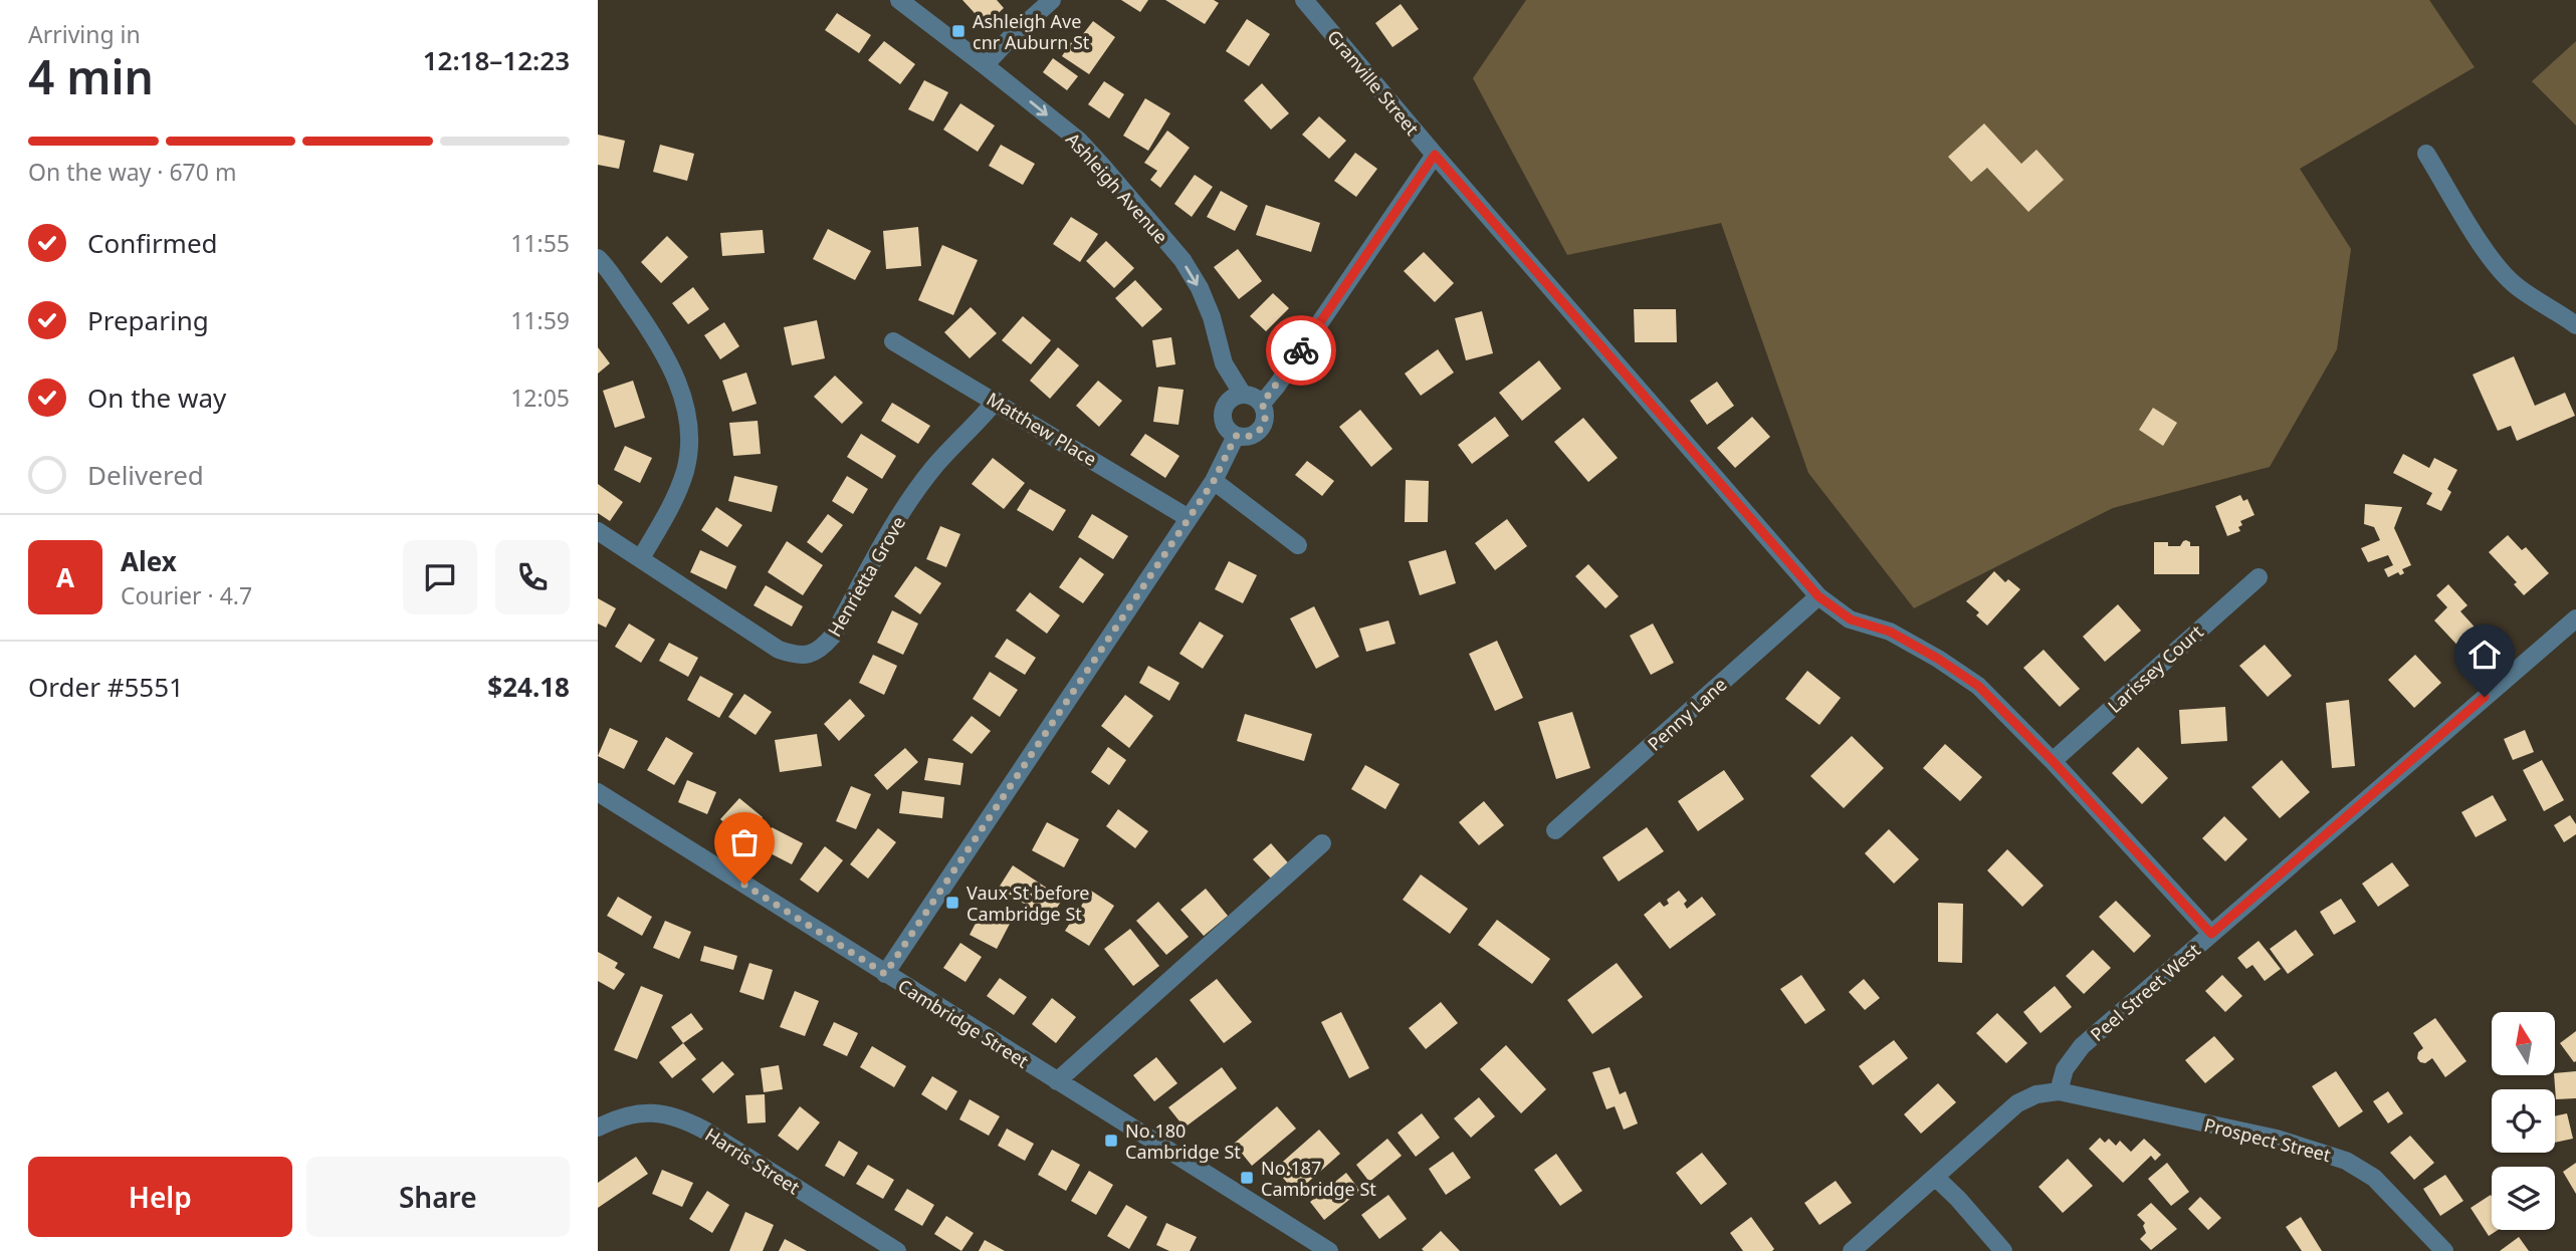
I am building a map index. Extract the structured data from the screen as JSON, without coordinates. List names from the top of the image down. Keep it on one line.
{"streets":{"street":["Granville Street","Ashleigh Avenue","Matthew Place","Henrietta Grove","Larissey Court","Penny Lane","Peel Street West","Cambridge Street","Prospect Street","Harris Street"]},"crossings":[["Granville Street","Larissey Court"],["Granville Street","Penny Lane"],["Granville Street","Peel Street West"],["Matthew Place","Henrietta Grove"],["Peel Street West","Prospect Street"]],"one_way":["Ashleigh Avenue"],"places":{"transit":["Ashleigh Ave cnr Auburn St","Vaux St before Cambridge St","No.180 Cambridge St","No.187 Cambridge St"]},"north":"top","page":{"heading":["4 min","Arriving in","12:18–12:23"],"panel":["Alex","Courier · 4.7","Order #5551","$24.18"],"bar":"On the way · 670 m","list":[["Confirmed","11:55"],["Preparing","11:59"],["On the way","12:05"],"Delivered"],"round":"A","buttons":["Help","Share"]}}
